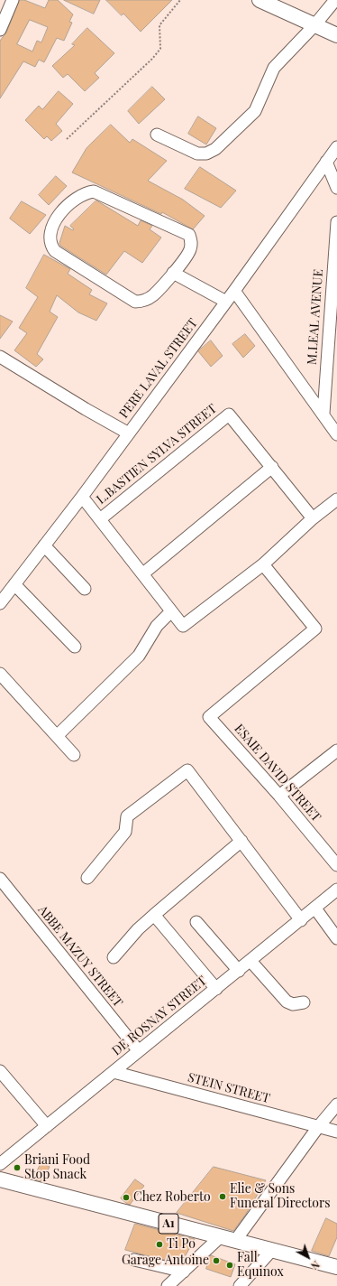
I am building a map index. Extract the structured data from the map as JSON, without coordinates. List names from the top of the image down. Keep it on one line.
{"streets":{"main road":["A1"],"street":["M.LEAL AVENUE","PERE LAVAL STREET","L.BASTIEN SYLVA STREET","ESAIE DAVID STREET","ABBE MAZUY STREET","DE ROSNAY STREET","STEIN STREET"]},"crossings":[["ABBE MAZUY STREET","DE ROSNAY STREET"],["DE ROSNAY STREET","STEIN STREET"]],"places":["Briani Food Stop Snack","Elie & Sons Funeral Directors","Chez Roberto","Ti Po","Garage Antoine","Fall Equinox"],"north":"bottom right"}
